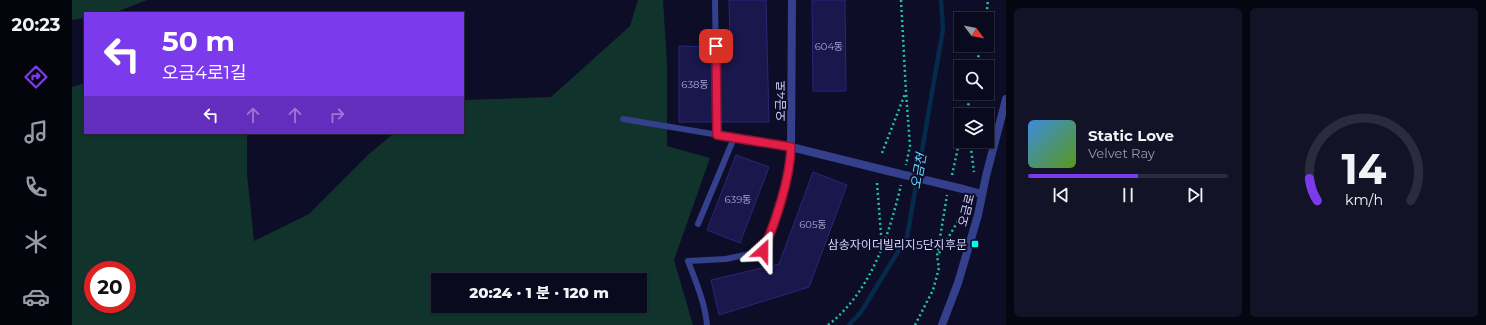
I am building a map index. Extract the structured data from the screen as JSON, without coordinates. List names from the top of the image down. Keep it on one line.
{"streets":{"street":["오금4로","오금로"]},"water":["오금천"],"places":{"transit":["삼송자이더빌리지5단지후문"]},"house_numbers":["604동","638동","639동","605동"],"north":"bottom right","page":{"tabs":"20:23","turn":["50 m","오금4로1길"],"song":["Static Love","Velvet Ray"],"limit":"20","trip":"20:24 · 1 분 · 120 m","gauge":["14","km/h"]}}
